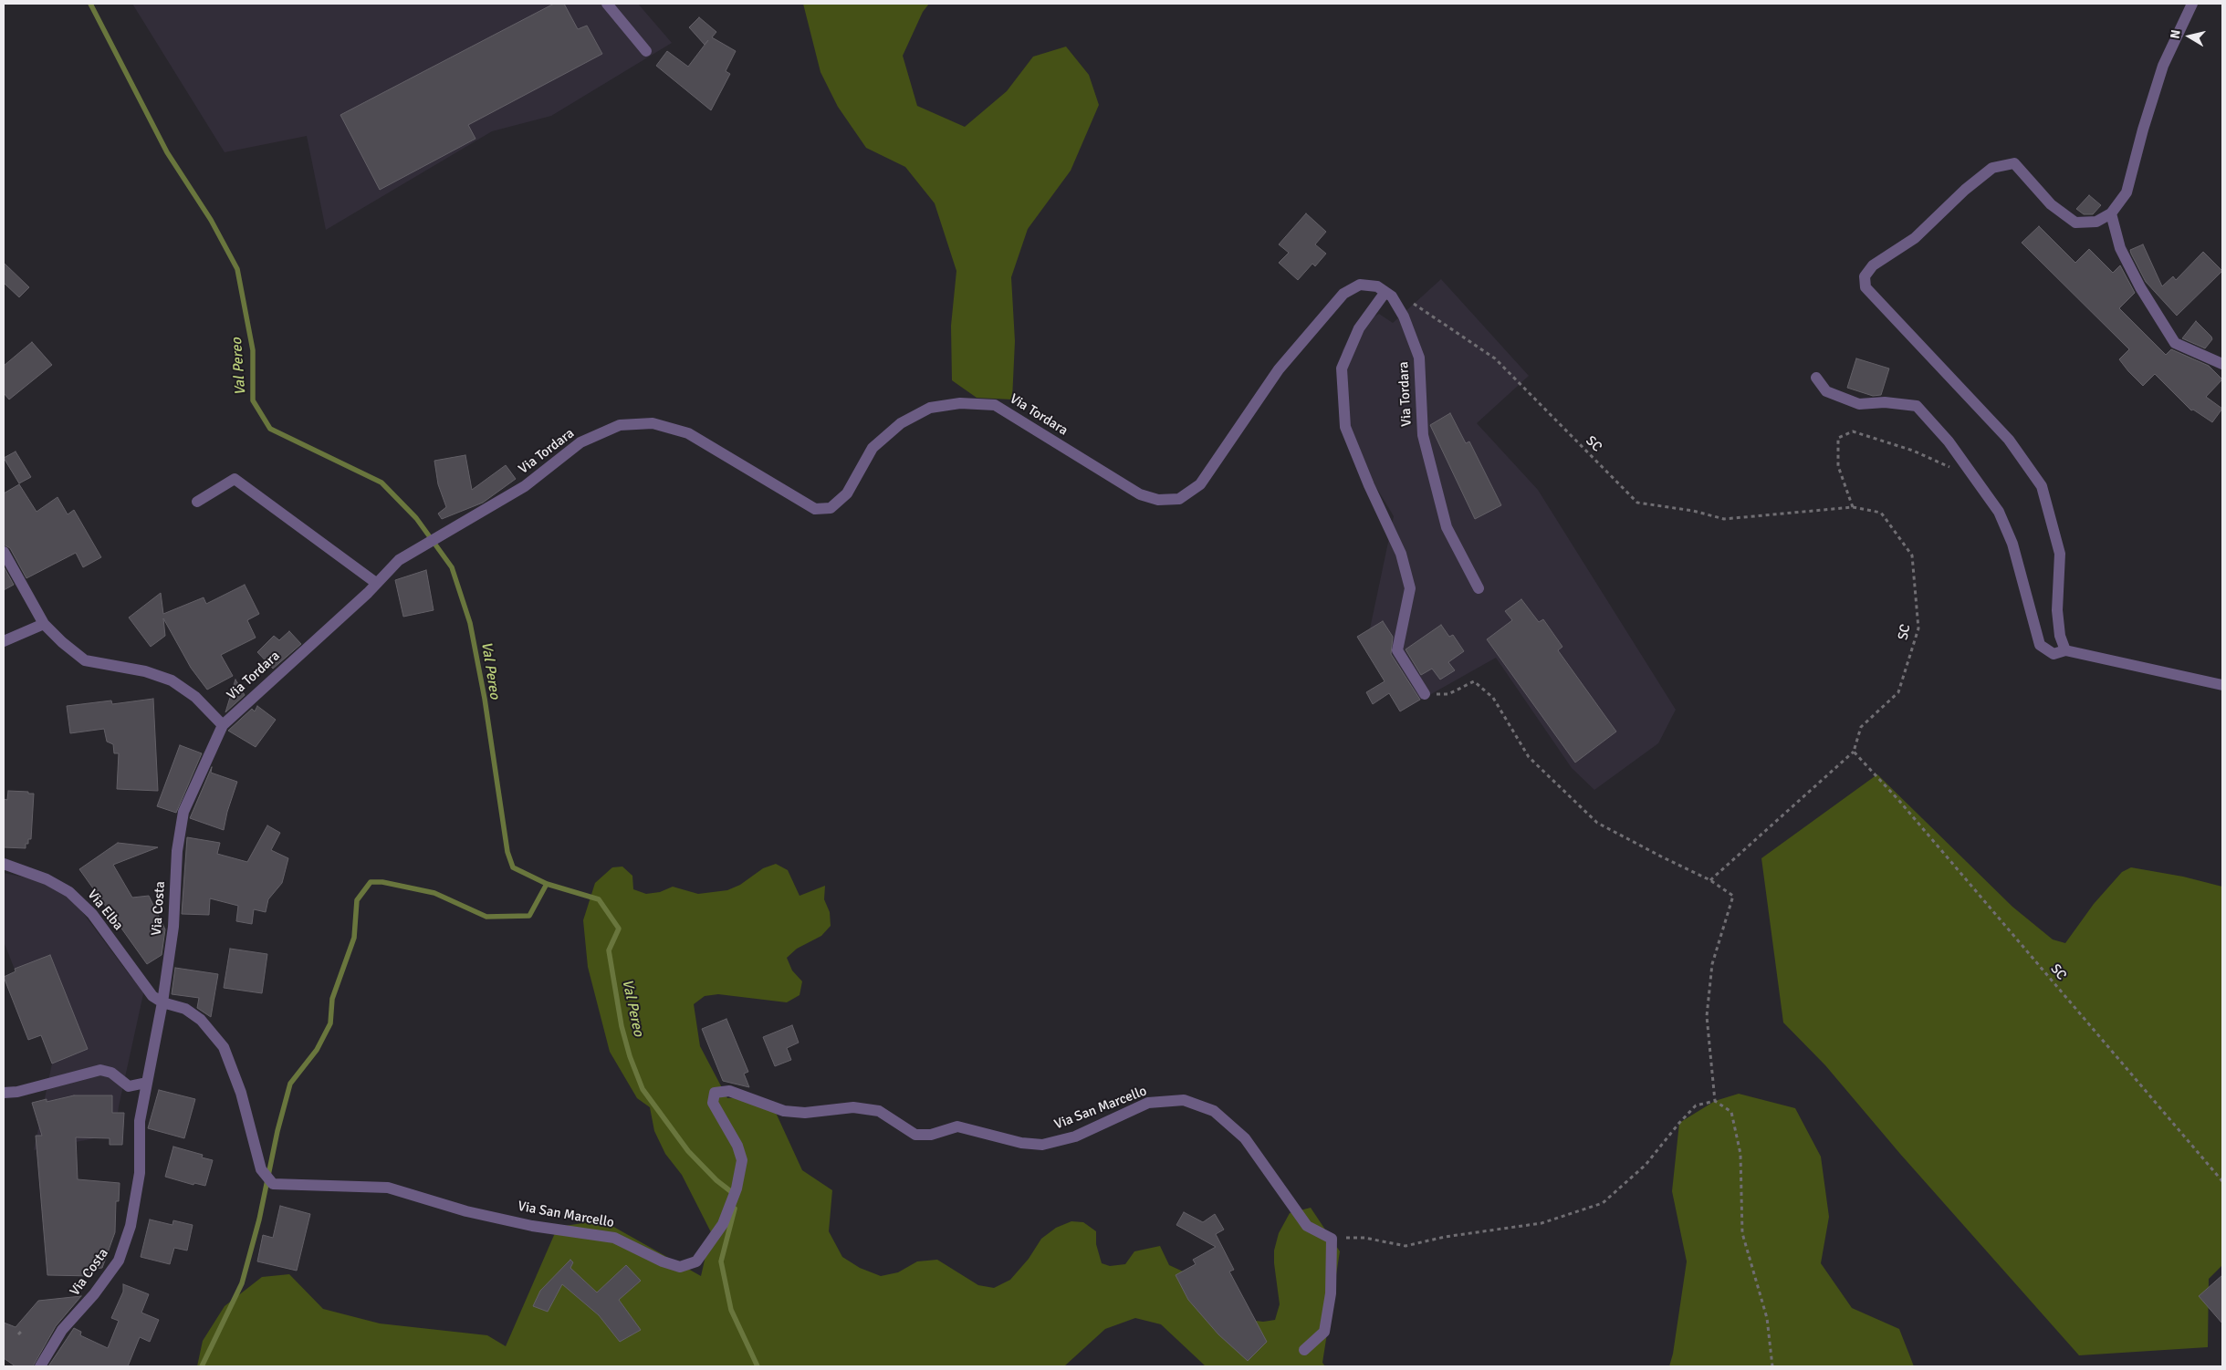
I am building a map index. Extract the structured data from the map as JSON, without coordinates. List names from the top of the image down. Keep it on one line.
{"streets":{"street":["Via Tordara","Via Costa","Via Elba","Via San Marcello"],"path":["SC"]},"crossings":[["Via Tordara","SC"],["Via Tordara","Via Costa"],["Via Costa","Via Elba"],["Via Costa","Via San Marcello"],["Via Elba","Via San Marcello"]],"water":["Val Pereo"],"north":"left"}
